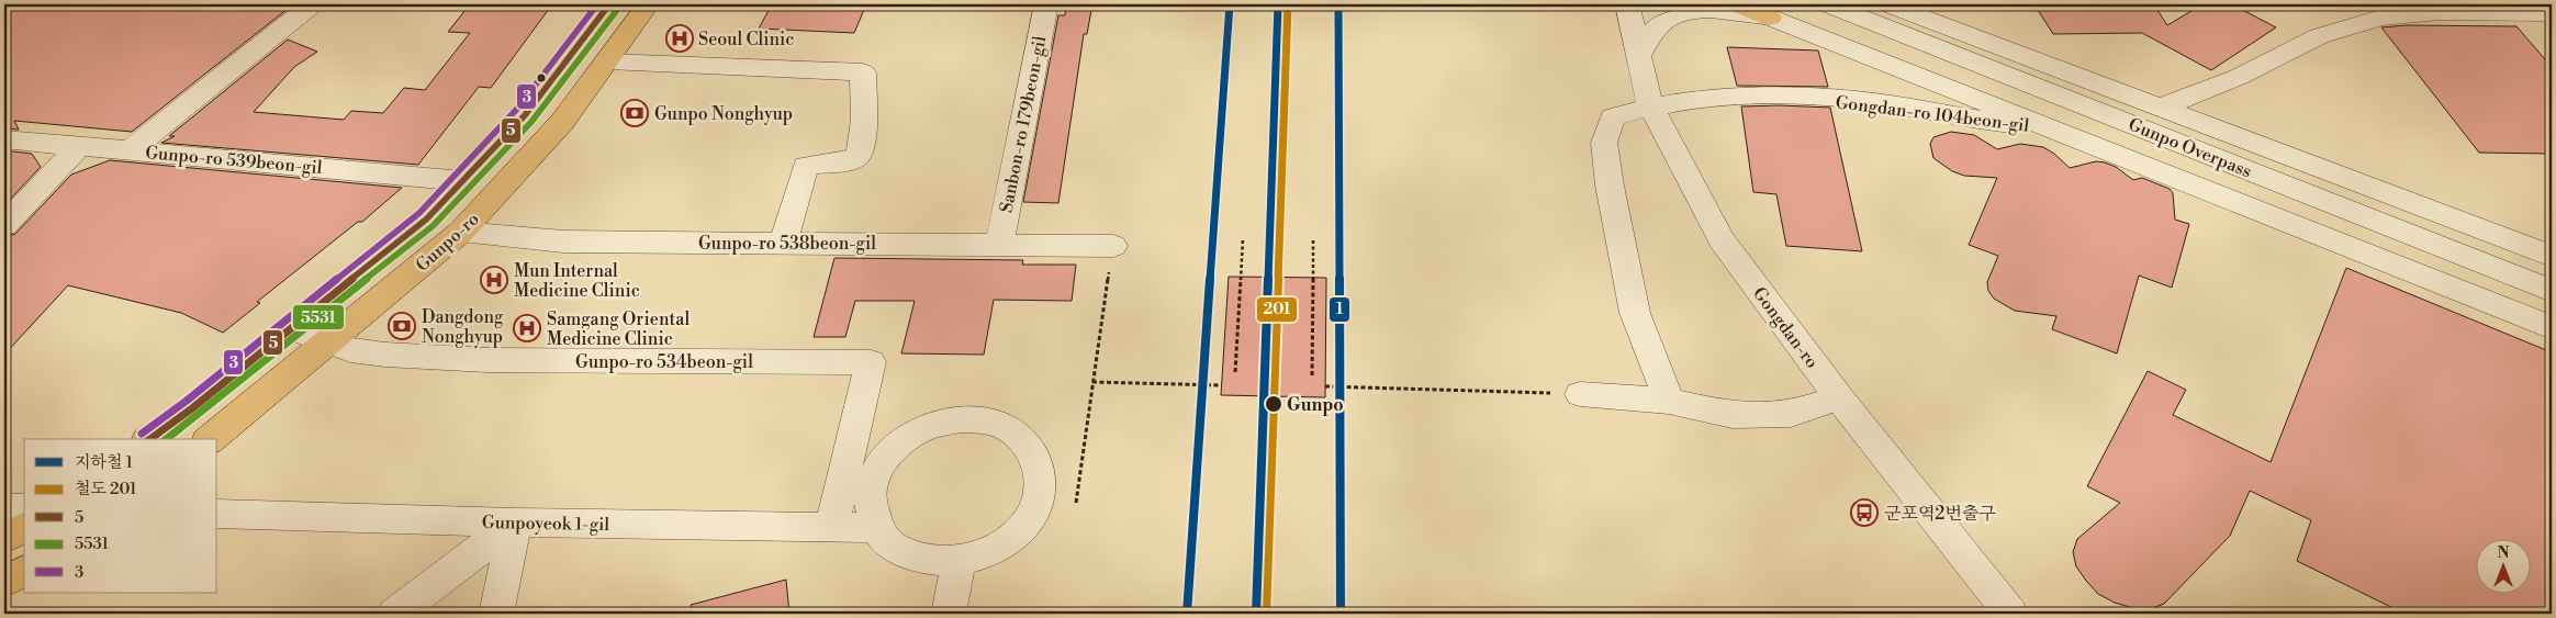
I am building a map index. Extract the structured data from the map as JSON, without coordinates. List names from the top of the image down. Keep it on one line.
{"streets":{"main road":["Gunpo-ro"],"street":["Gongdan-ro 104beon-gil","Sanbon-ro 179beon-gil","Gunpo Overpass","Gunpo-ro 539beon-gil","Gunpo-ro 538beon-gil","Gongdan-ro","Gunpo-ro 534beon-gil","Gunpoyeok 1-gil"]},"crossings":[["Gongdan-ro 104beon-gil","Gongdan-ro"],["Sanbon-ro 179beon-gil","Gunpo-ro 538beon-gil"],["Gunpo-ro 539beon-gil","Gunpo-ro"],["Gunpo-ro","Gunpo-ro 538beon-gil"],["Gunpo-ro","Gunpo-ro 534beon-gil"],["Gunpo-ro 534beon-gil","Gunpoyeok 1-gil"]],"places":{"hospital":["Seoul Clinic","Mun Internal Medicine Clinic","Samgang Oriental Medicine Clinic"],"bank":["Gunpo Nonghyup","Dangdong Nonghyup"],"other":["Gunpo"],"bus stop":["군포역2번출구"]},"lines":["metro line 1","rail line 201","transit line 5","transit line 3","transit line 5531"],"legend":["지하철 1","철도 201","5","5531","3"],"north":"top"}
